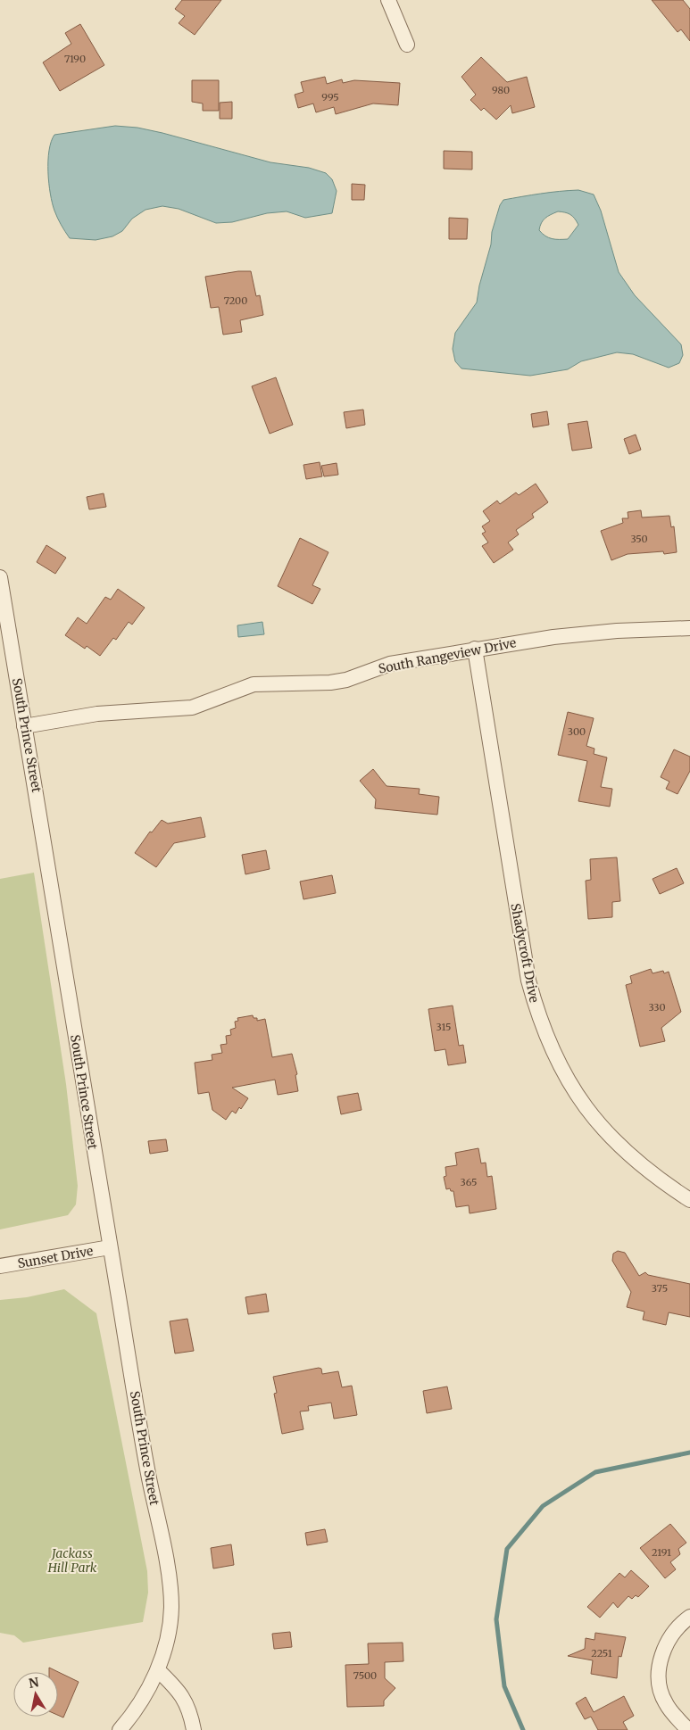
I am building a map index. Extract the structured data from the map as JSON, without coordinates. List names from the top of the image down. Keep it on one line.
{"streets":{"street":["South Rangeview Drive","South Prince Street","Shadycroft Drive","Sunset Drive"]},"crossings":[["South Rangeview Drive","South Prince Street"],["South Rangeview Drive","Shadycroft Drive"],["South Prince Street","Sunset Drive"]],"parks":["Jackass Hill Park"],"house_numbers":["7190","980","995","7200","350","300","330","315","365","375","2191","2251","7500"],"north":"top"}
